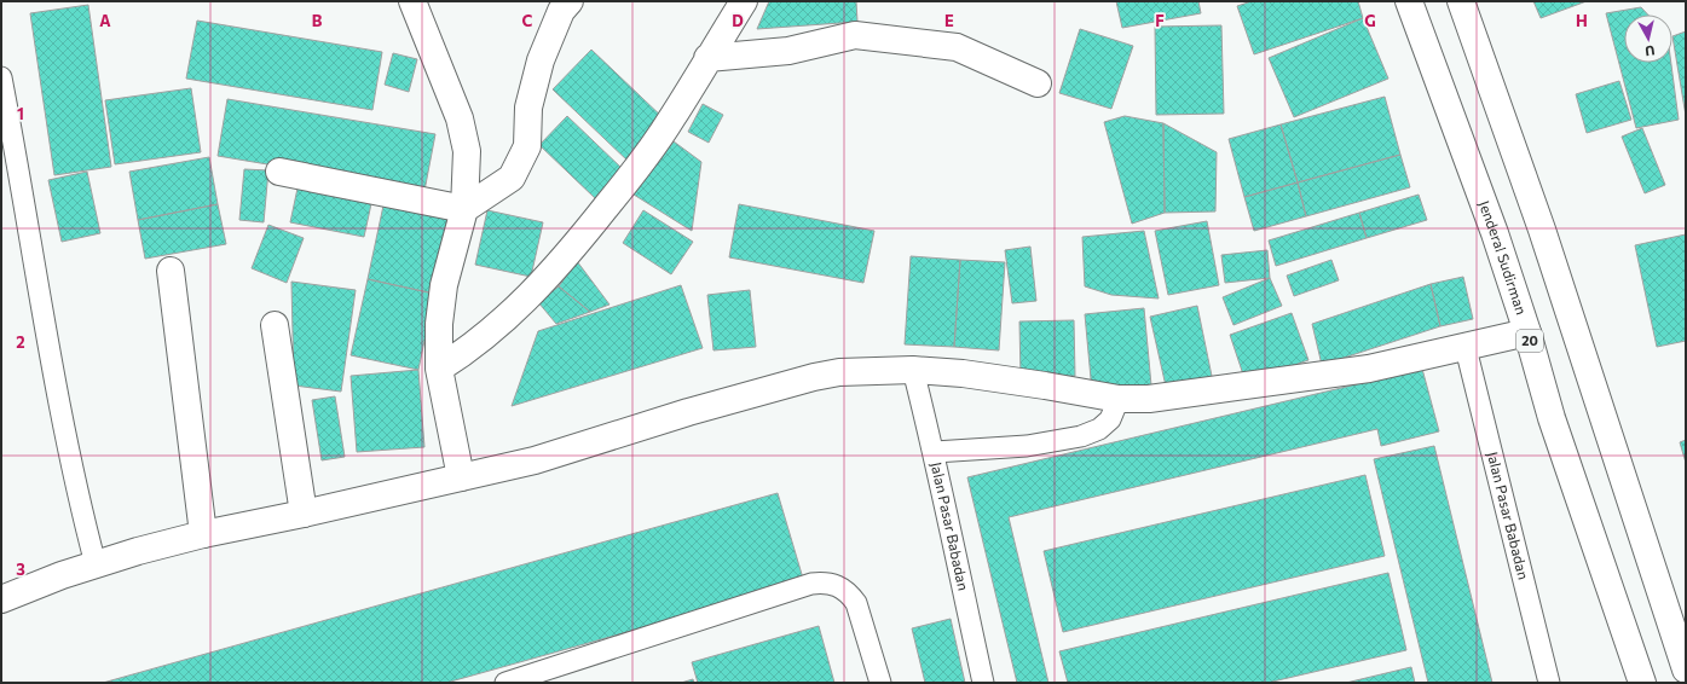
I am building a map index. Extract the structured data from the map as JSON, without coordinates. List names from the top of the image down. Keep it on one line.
{"streets":{"main road":["Jenderal Sudirman","20"],"lane":["Jalan Pasar Babadan"]},"north":"bottom","grid":{"columns":["A","B","C","D","E","F","G","H"],"rows":["1","2","3"]}}
